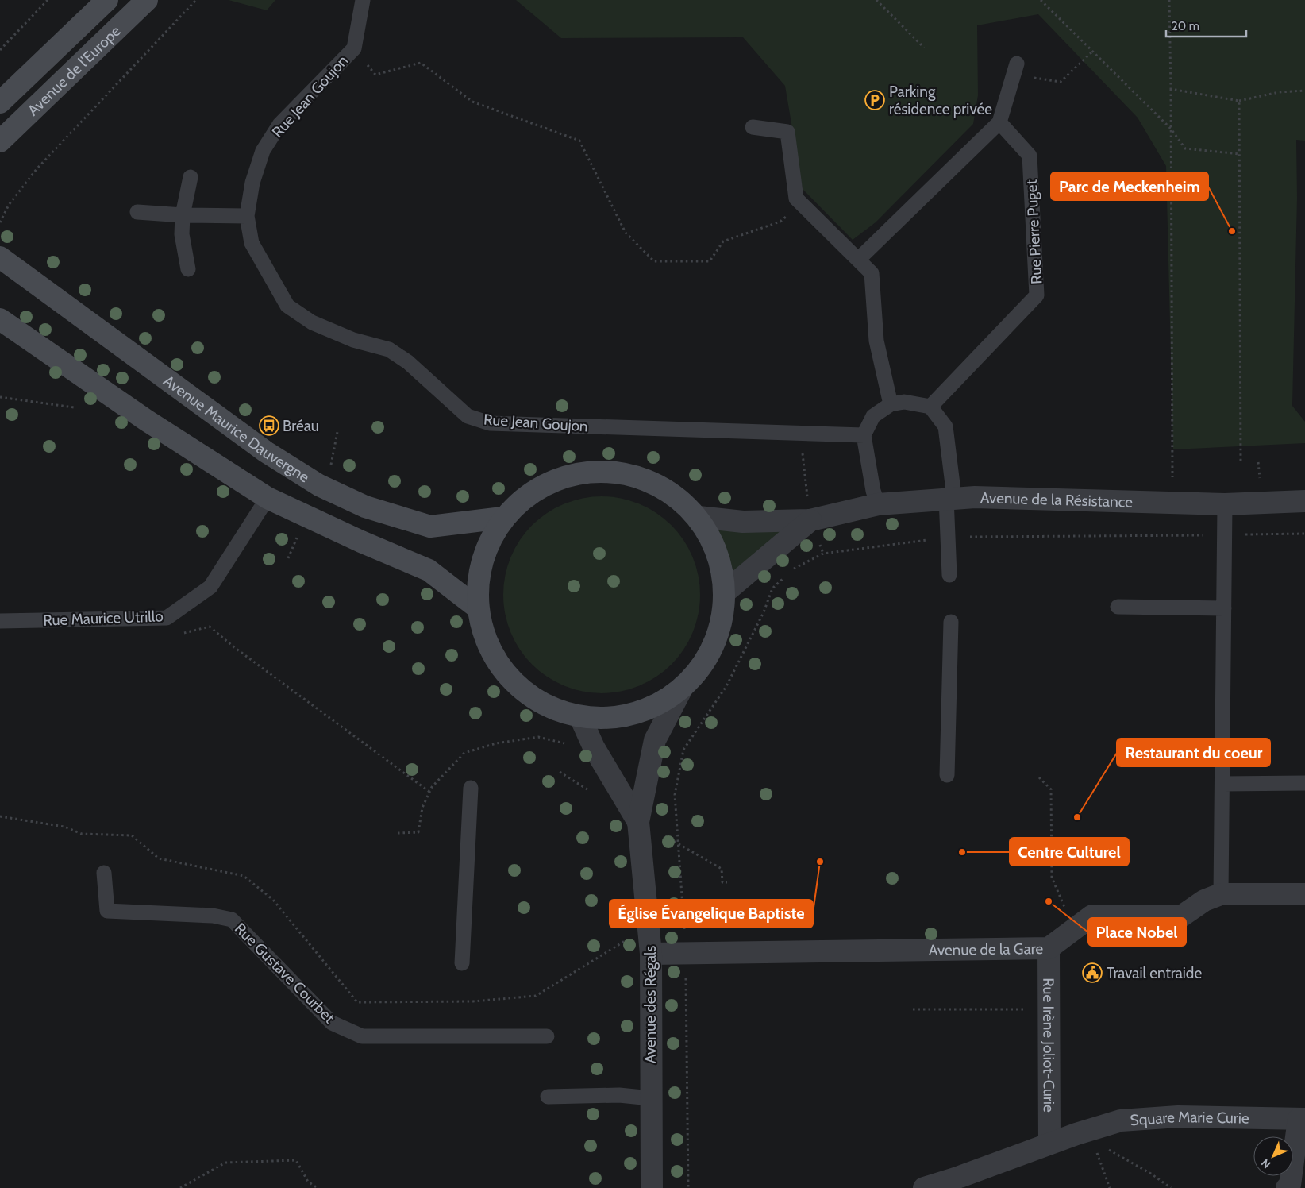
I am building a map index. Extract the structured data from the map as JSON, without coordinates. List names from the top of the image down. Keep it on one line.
{"streets":{"street":["Avenue de l'Europe","Avenue Maurice Dauvergne","Avenue de la Résistance","Avenue de la Gare","Avenue des Régals","Rue Irène Joliot-Curie","Square Marie Curie"],"lane":["Rue Jean Goujon","Rue Pierre Puget","Rue Maurice Utrillo","Rue Gustave Courbet"]},"crossings":[["Rue Jean Goujon","Rue Pierre Puget"],["Rue Jean Goujon","Avenue de la Résistance"],["Rue Pierre Puget","Avenue de la Résistance"],["Avenue de la Gare","Avenue des Régals"],["Avenue de la Gare","Rue Irène Joliot-Curie"],["Rue Irène Joliot-Curie","Square Marie Curie"]],"places":{"parking":["Parking résidence privée"],"other":["Parc de Meckenheim","Restaurant du coeur","Centre Culturel","Église Évangelique Baptiste","Place Nobel"],"bus stop":["Bréau"],"public building":["Travail entraide"]},"scale_bar":"20 m","north":"bottom left"}
